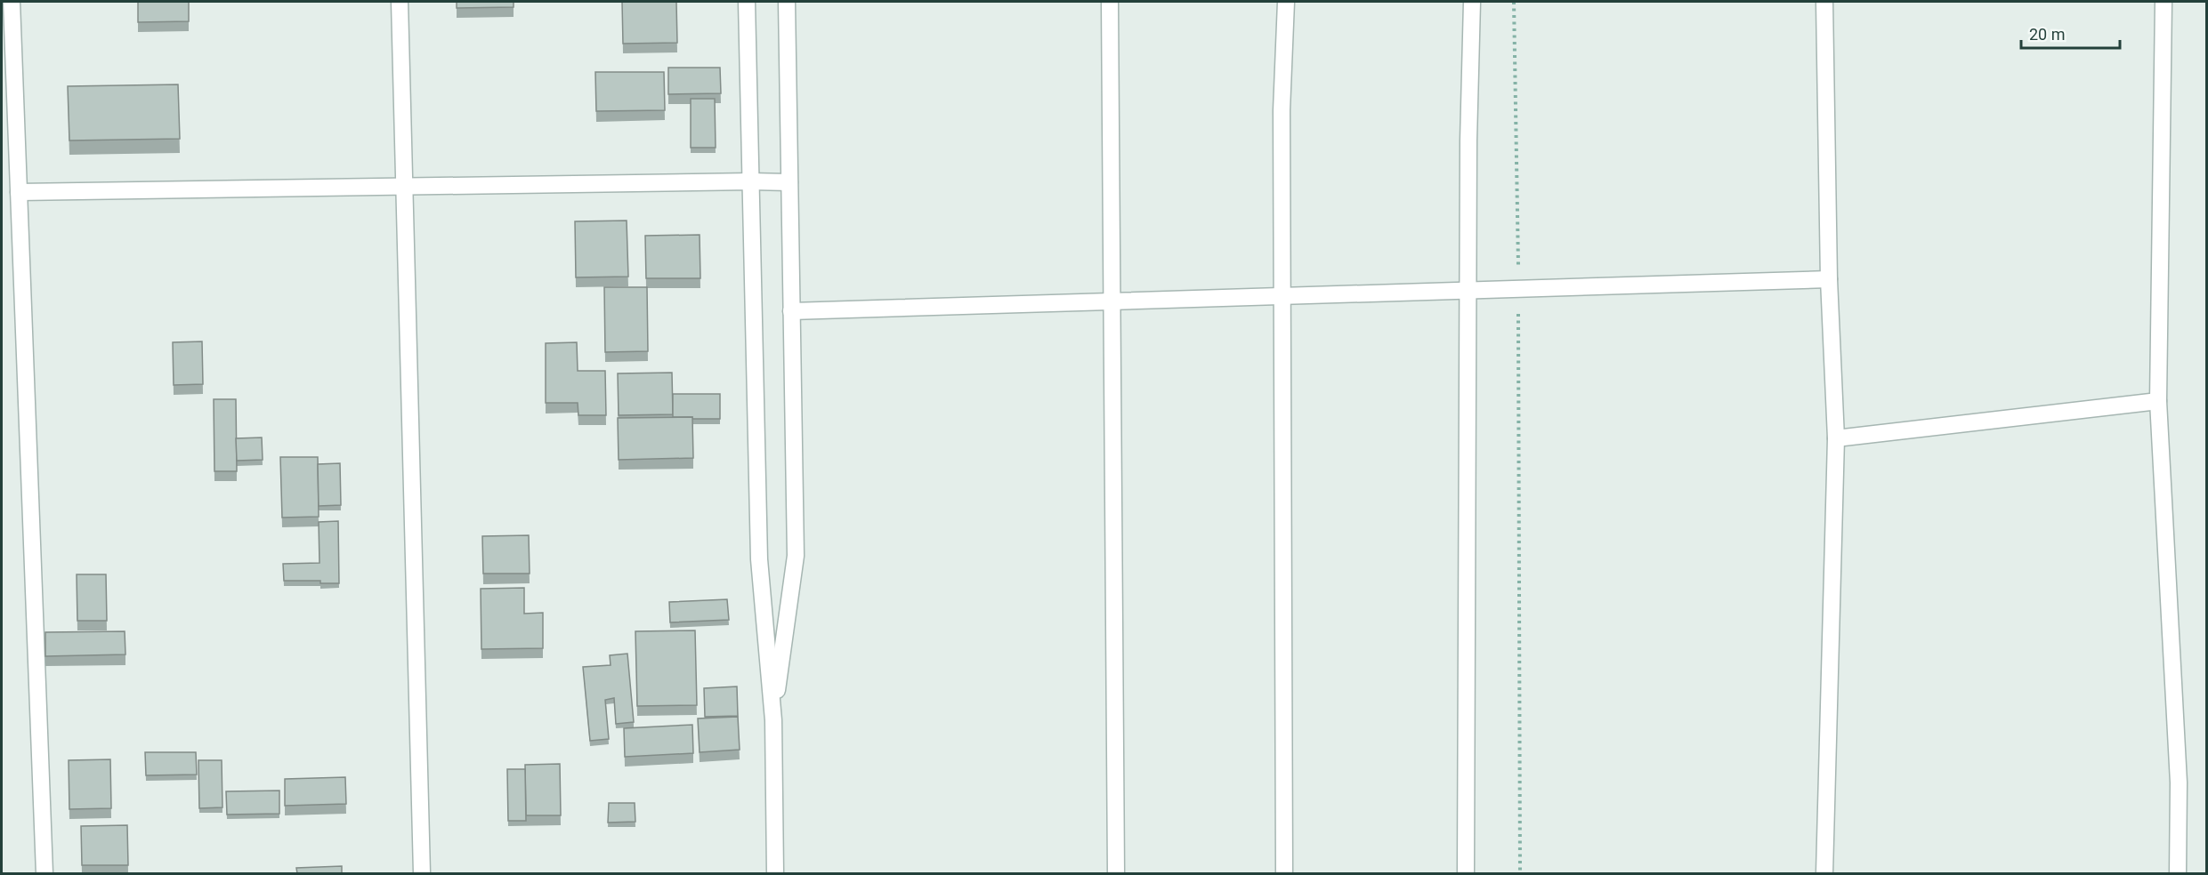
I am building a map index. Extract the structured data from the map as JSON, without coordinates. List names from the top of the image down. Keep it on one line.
{"scale_bar":"20 m"}
